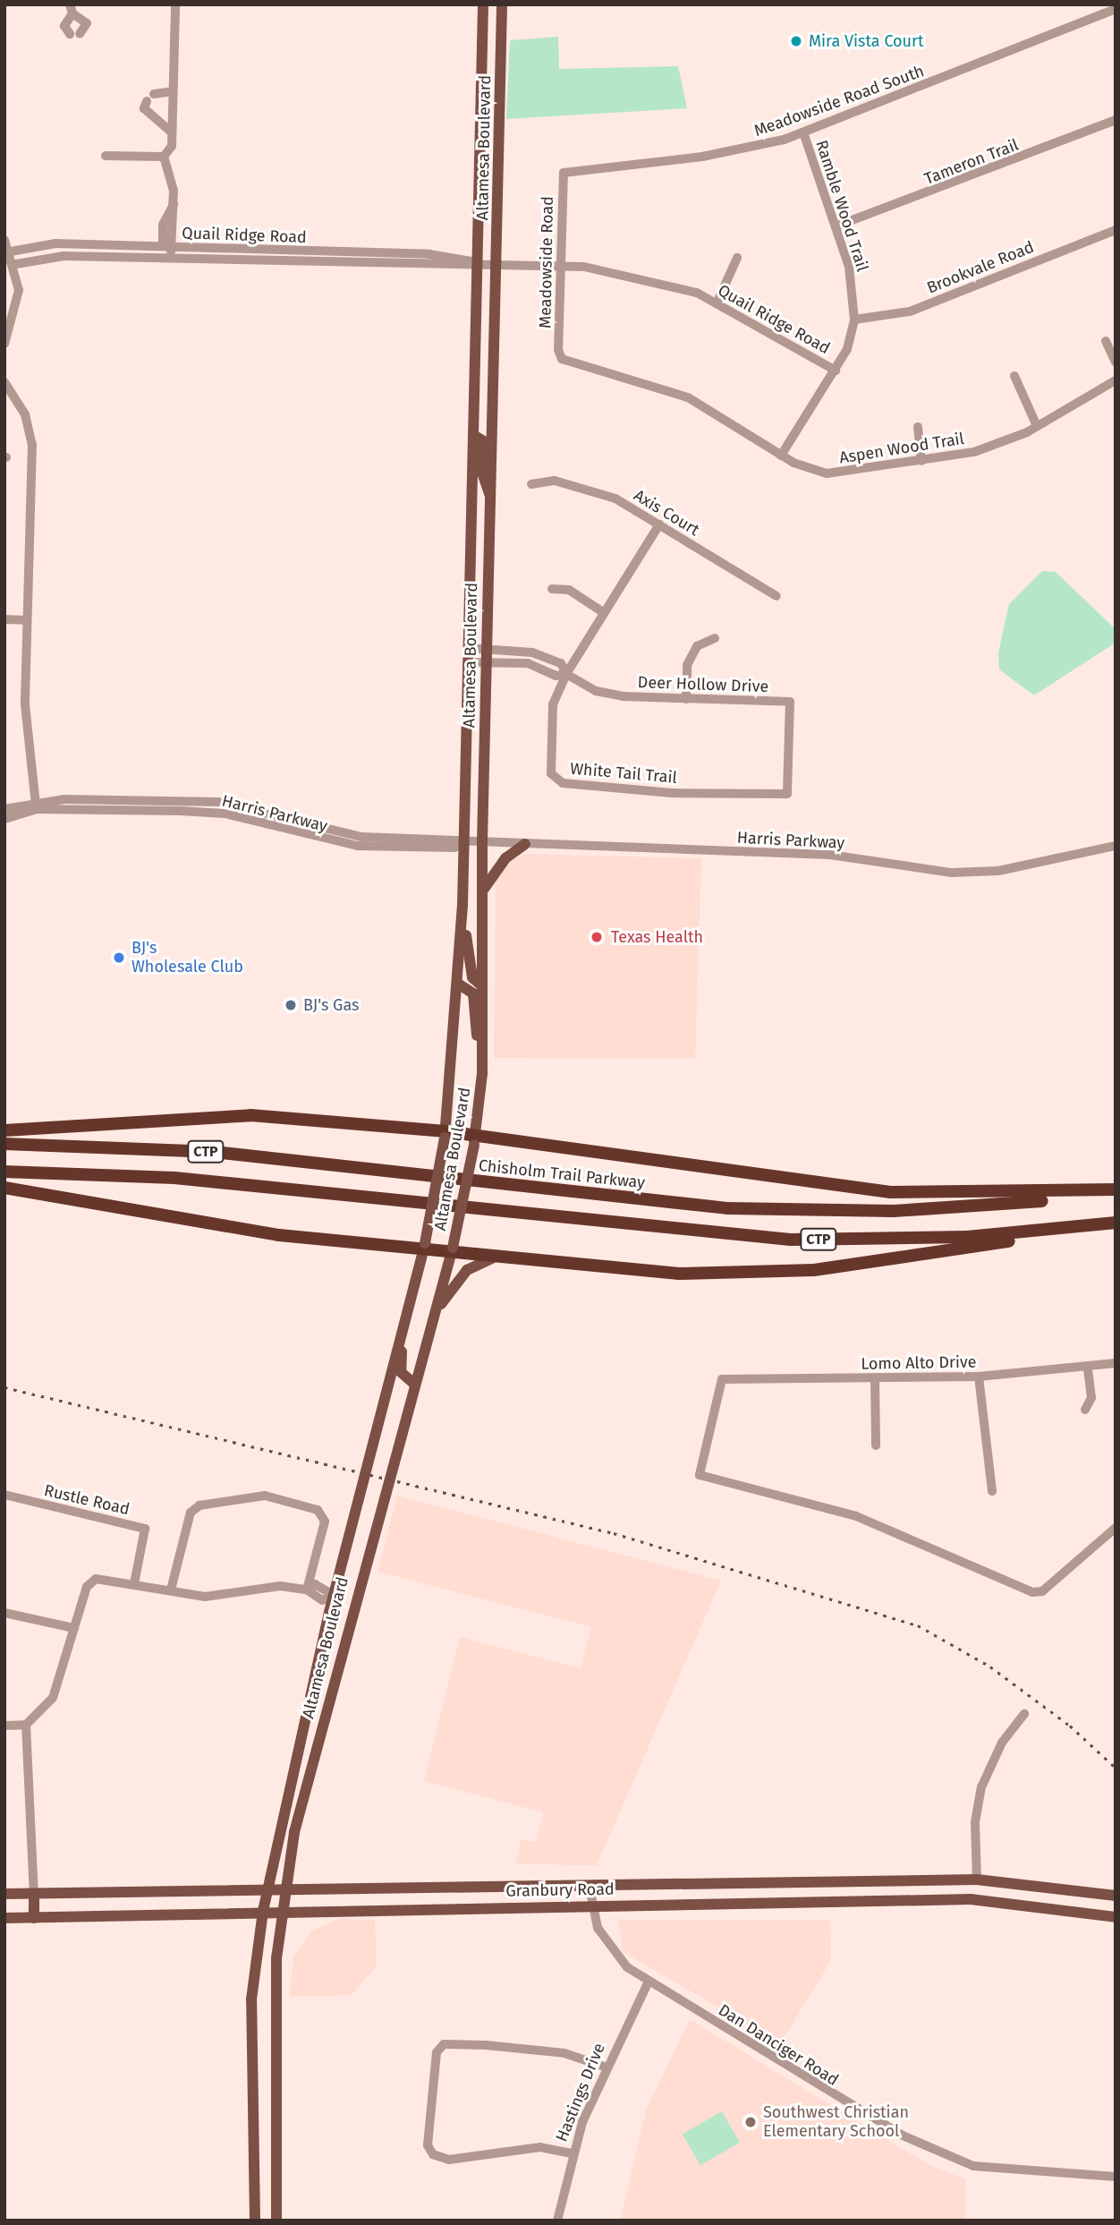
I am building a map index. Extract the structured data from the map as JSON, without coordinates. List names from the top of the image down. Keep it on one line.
{"streets":{"highway":["CTP","Chisholm Trail Parkway"],"main road":["Altamesa Boulevard","Granbury Road"],"street":["Meadowside Road South","Tameron Trail","Ramble Wood Trail","Quail Ridge Road","Meadowside Road","Brookvale Road","Aspen Wood Trail","Axis Court","Deer Hollow Drive","White Tail Trail","Harris Parkway","Lomo Alto Drive","Rustle Road","Dan Danciger Road","Hastings Drive"]},"crossings":[["Meadowside Road South","Ramble Wood Trail"],["Meadowside Road South","Meadowside Road"],["Altamesa Boulevard","Quail Ridge Road"],["Altamesa Boulevard","Deer Hollow Drive"],["Altamesa Boulevard","Harris Parkway"],["Altamesa Boulevard","Granbury Road"],["Tameron Trail","Ramble Wood Trail"],["Ramble Wood Trail","Quail Ridge Road"],["Ramble Wood Trail","Brookvale Road"],["Ramble Wood Trail","Aspen Wood Trail"],["Quail Ridge Road","Meadowside Road"],["Meadowside Road","Aspen Wood Trail"],["Axis Court","White Tail Trail"],["Deer Hollow Drive","White Tail Trail"],["Granbury Road","Dan Danciger Road"],["Dan Danciger Road","Hastings Drive"]],"places":["Mira Vista Court","Texas Health","BJ's Wholesale Club","BJ's Gas","Southwest Christian Elementary School"]}
